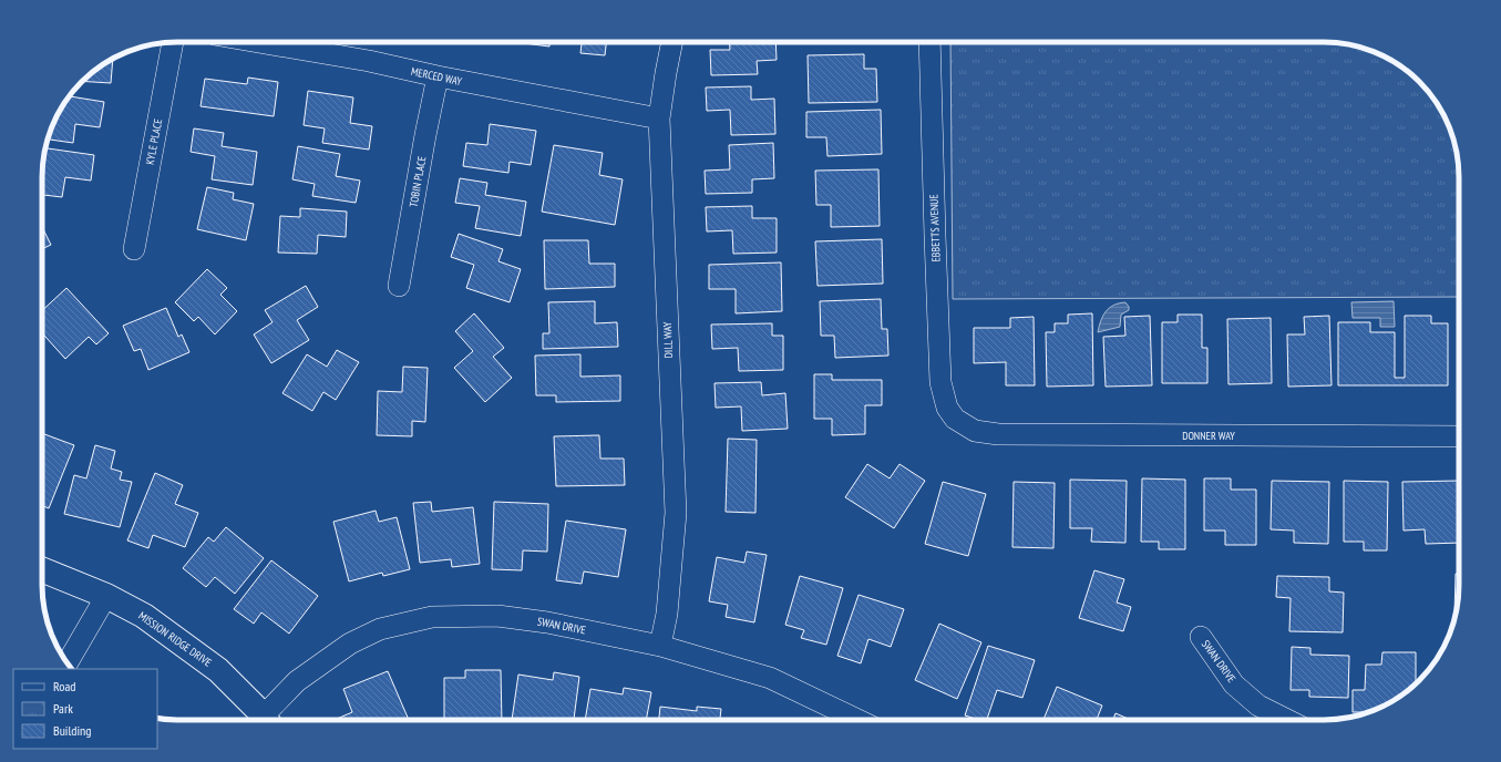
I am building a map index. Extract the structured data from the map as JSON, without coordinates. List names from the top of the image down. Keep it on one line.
{"streets":{"street":["MERCED WAY","KYLE PLACE","TOBIN PLACE","EBBETTS AVENUE","DILL WAY","DONNER WAY","SWAN DRIVE","MISSION RIDGE DRIVE"]},"crossings":[["MERCED WAY","TOBIN PLACE"],["MERCED WAY","DILL WAY"],["EBBETTS AVENUE","DONNER WAY"],["DILL WAY","SWAN DRIVE"]],"legend":["Road","Park","Building"]}
